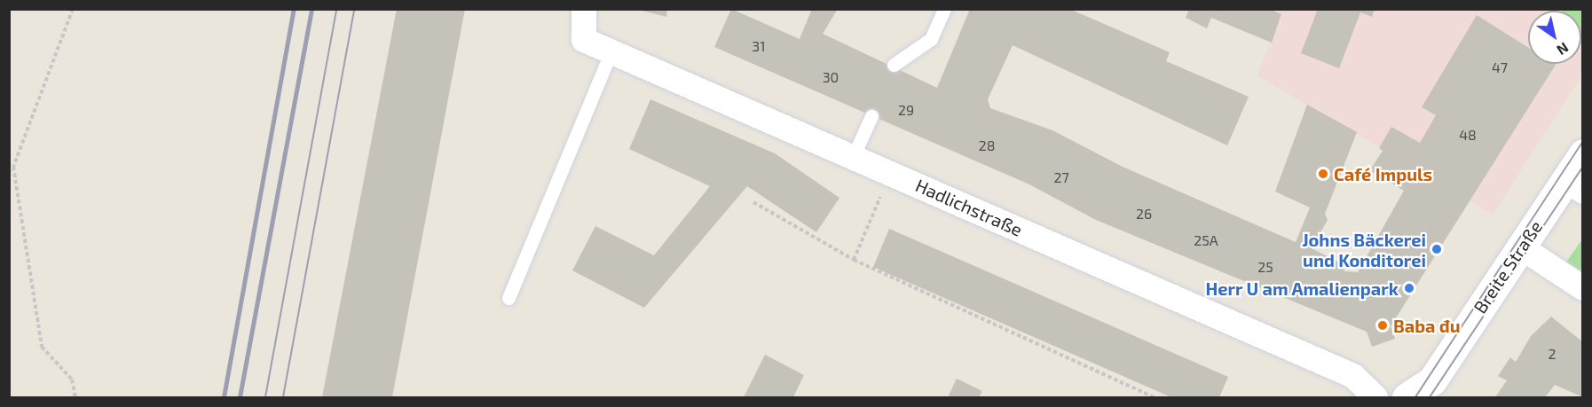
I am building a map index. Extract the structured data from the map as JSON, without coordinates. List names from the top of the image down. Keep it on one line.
{"streets":{"main road":["Breite Straße"],"street":["Hadlichstraße"]},"places":["Café Impuls","Johns Bäckerei und Konditorei","Herr U am Amalienpark","Baba đu"],"house_numbers":["31","47","30","29","48","28","27","26","25A","25","2"],"north":"bottom right"}
